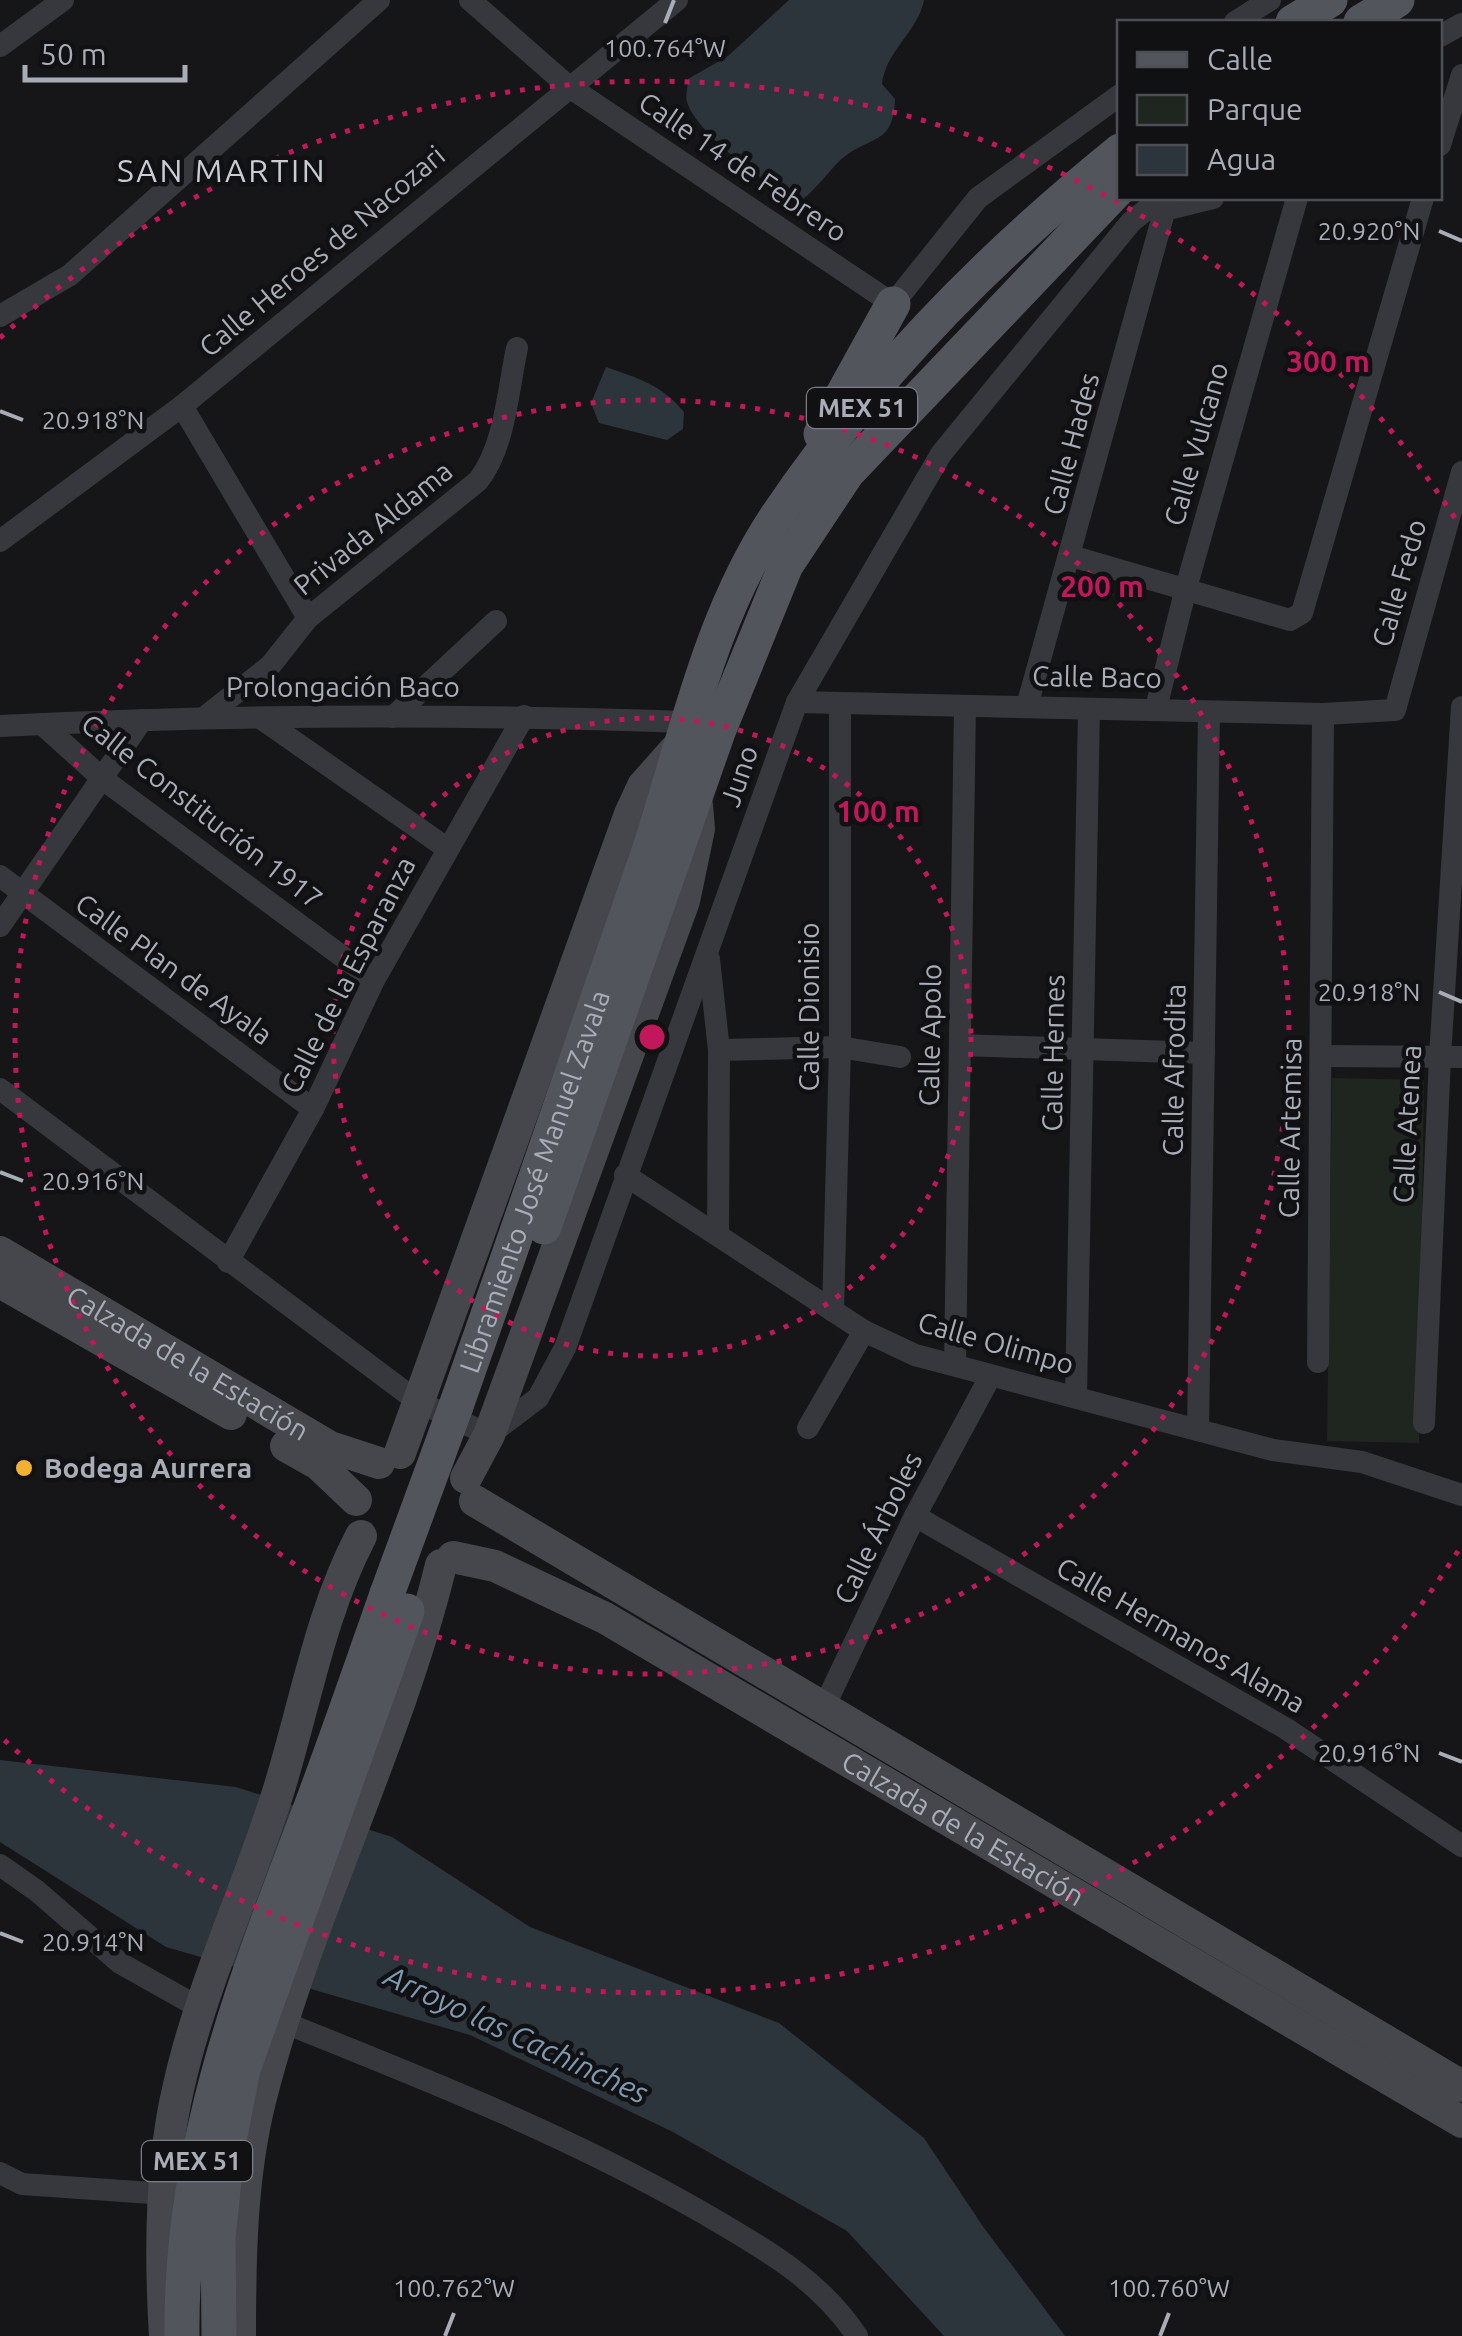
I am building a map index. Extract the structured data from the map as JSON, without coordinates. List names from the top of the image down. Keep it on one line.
{"streets":{"main road":["MEX 51","Libramiento José Manuel Zavala","Calzada de la Estación"],"street":["Calle 14 de Febrero","Calle Heroes de Nacozari","Calle Hades","Calle Vulcano","Privada Aldama","Calle Fedo","Calle Baco","Prolongación Baco","Juno","Calle Constitución 1917","Calle Plan de Ayala","Calle de la Esparanza","Calle Dionisio","Calle Apolo","Calle Hernes","Calle Afrodita","Calle Atenea","Calle Artemisa","Calle Olimpo","Calle Árboles","Calle Hermanos Alama"]},"crossings":[["Calle 14 de Febrero","Calle Heroes de Nacozari"],["Calle Hades","Calle Baco"],["Calle Hades","Juno"],["Calle Vulcano","Calle Baco"],["Privada Aldama","Prolongación Baco"],["Calle Fedo","Calle Baco"],["Calle Baco","Juno"],["Calle Baco","Calle Dionisio"],["Calle Baco","Calle Apolo"],["Calle Baco","Calle Hernes"],["Calle Baco","Calle Afrodita"],["Calle Baco","Calle Artemisa"],["Prolongación Baco","Calle Constitución 1917"],["Prolongación Baco","Calle de la Esparanza"],["Prolongación Baco","Libramiento José Manuel Zavala"],["Juno","Libramiento José Manuel Zavala"],["Juno","Calle Olimpo"],["Calle Constitución 1917","Calle de la Esparanza"],["Calle Plan de Ayala","Calle de la Esparanza"],["Calle Dionisio","Calle Olimpo"],["Calle Apolo","Calle Olimpo"],["Calle Hernes","Calle Olimpo"],["Calle Afrodita","Calle Olimpo"],["Calle Olimpo","Calle Árboles"],["Calzada de la Estación","Calle Árboles"],["Calle Árboles","Calle Hermanos Alama"]],"districts":["SAN MARTIN"],"water":["Arroyo las Cachinches"],"places":["Bodega Aurrera"],"legend":["Calle","Parque","Agua"],"scale_bar":"50 m","coordinates":["100.764°W","20.920°N","20.918°N","20.916°N","20.914°N","100.762°W","100.760°W"],"rings":["300 m","200 m","100 m"]}
